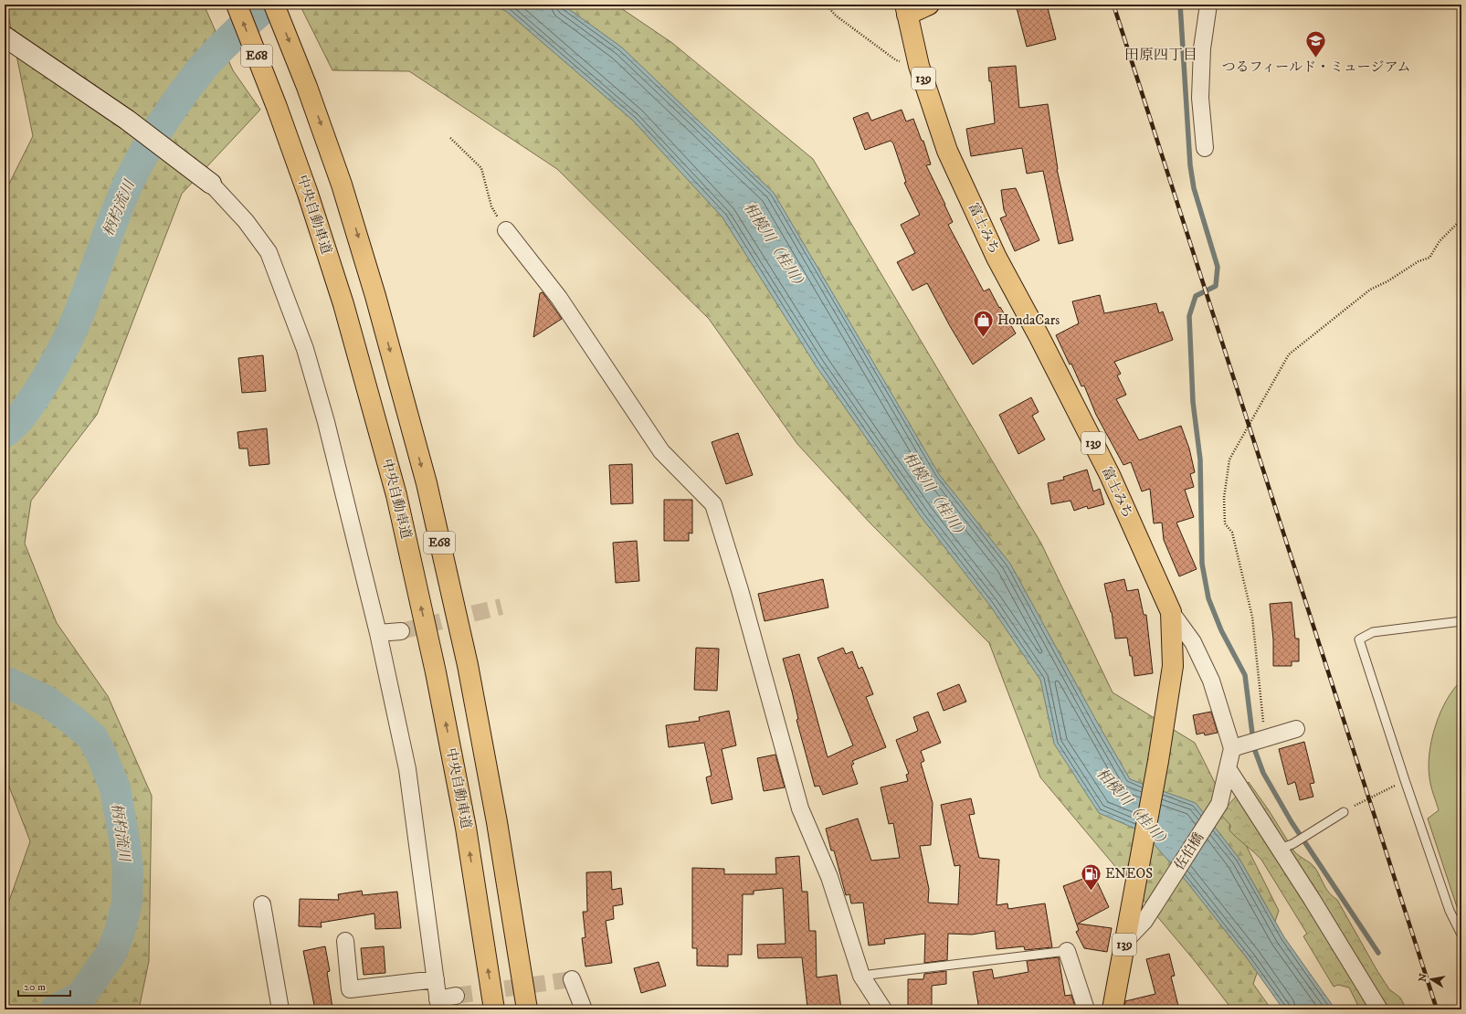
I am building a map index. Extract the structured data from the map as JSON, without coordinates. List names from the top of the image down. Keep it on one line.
{"streets":{"highway":["E68","139","中央自動車道","富士みち"],"street":["佐伯橋"]},"crossings":[["139","富士みち"],["富士みち","佐伯橋"]],"districts":["田原四丁目"],"water":["柄杓流川","相模川（桂川）"],"places":{"school or university":["つるフィールド・ミュージアム"],"shop":["HondaCars"],"fuel station":["ENEOS"]},"scale_bar":"20 m","north":"left"}
